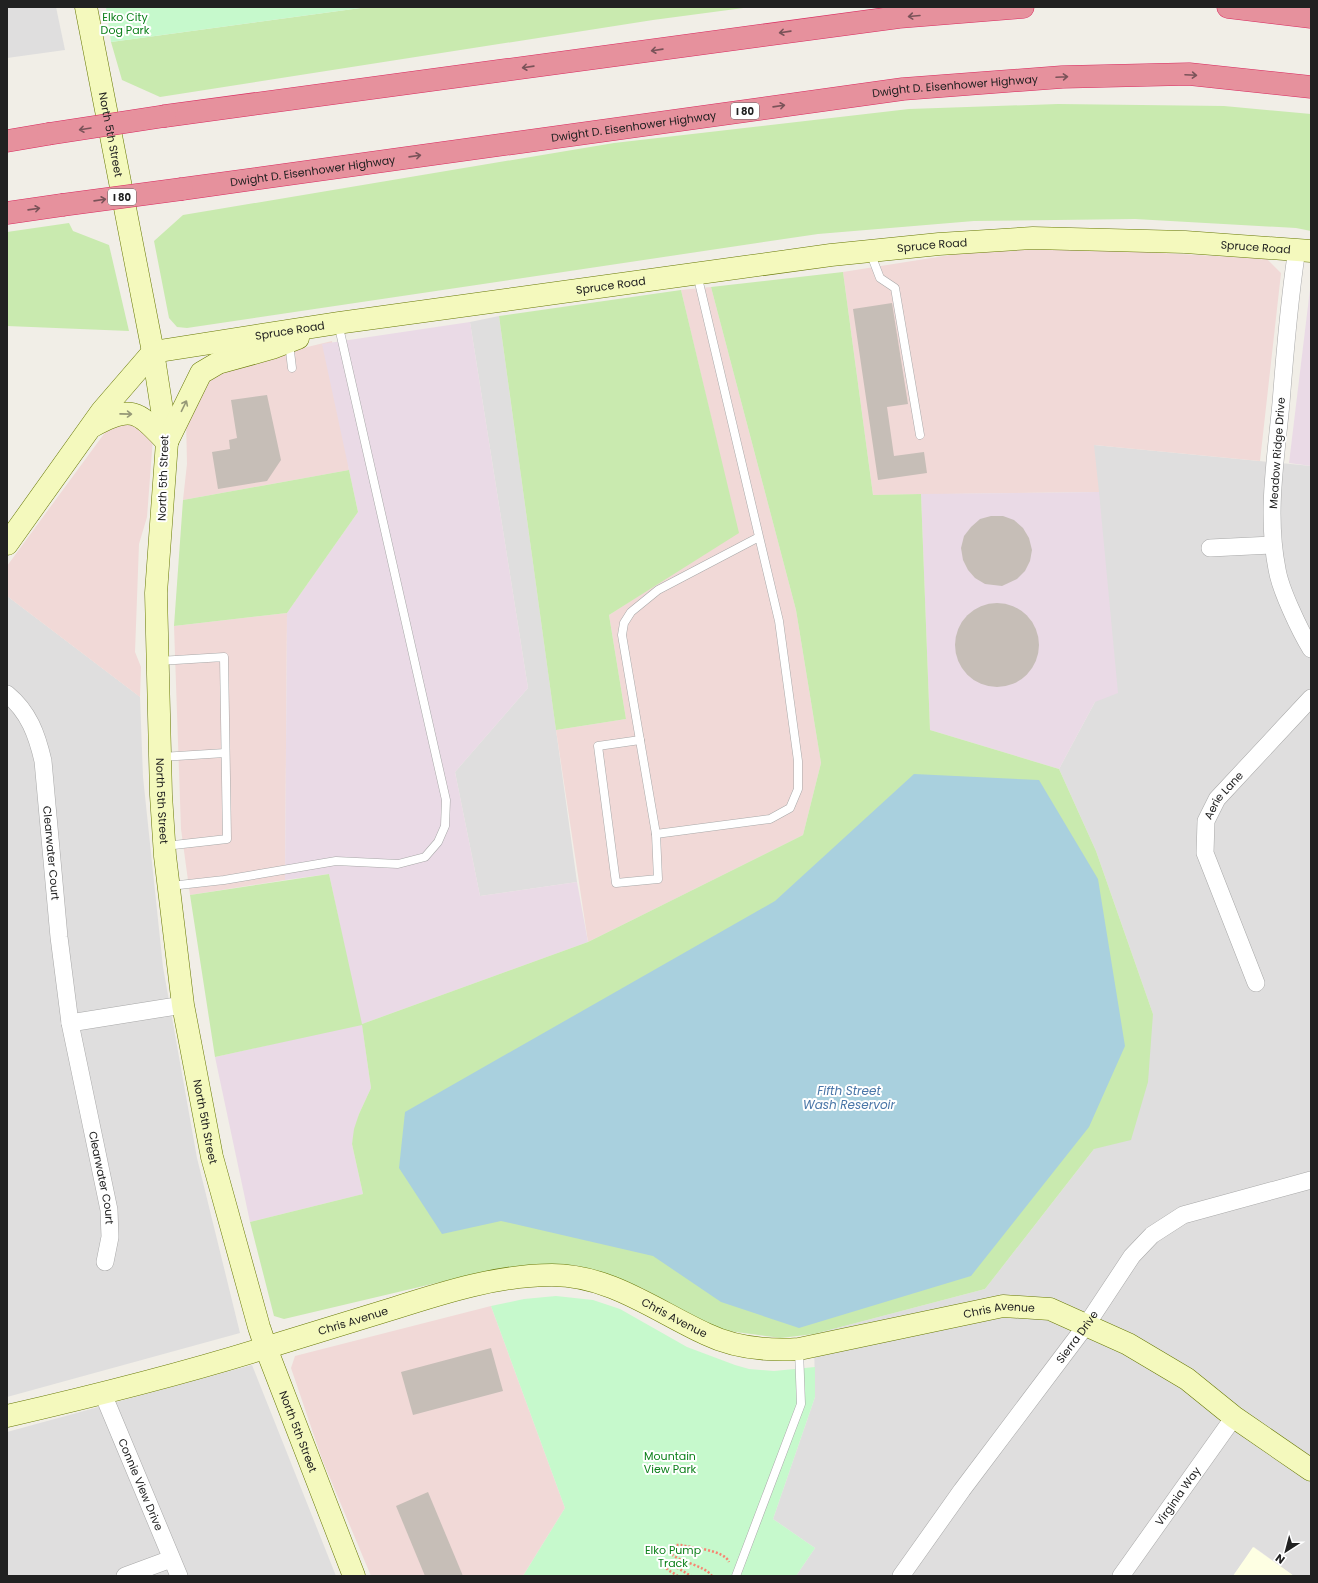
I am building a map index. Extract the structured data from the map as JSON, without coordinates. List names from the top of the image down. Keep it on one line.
{"streets":{"highway":["Dwight D. Eisenhower Highway","I 80"],"street":["North 5th Street","Spruce Road","Meadow Ridge Drive","Aerie Lane","Clearwater Court","Chris Avenue","Sierra Drive","Connie View Drive","Virginia Way"]},"crossings":[["North 5th Street","Spruce Road"],["North 5th Street","Chris Avenue"],["Spruce Road","Meadow Ridge Drive"],["Chris Avenue","Sierra Drive"],["Chris Avenue","Connie View Drive"],["Chris Avenue","Virginia Way"]],"water":["Fifth Street Wash Reservoir"],"parks":["Elko City Dog Park","Mountain View Park","Elko Pump Track"],"north":"bottom left"}
